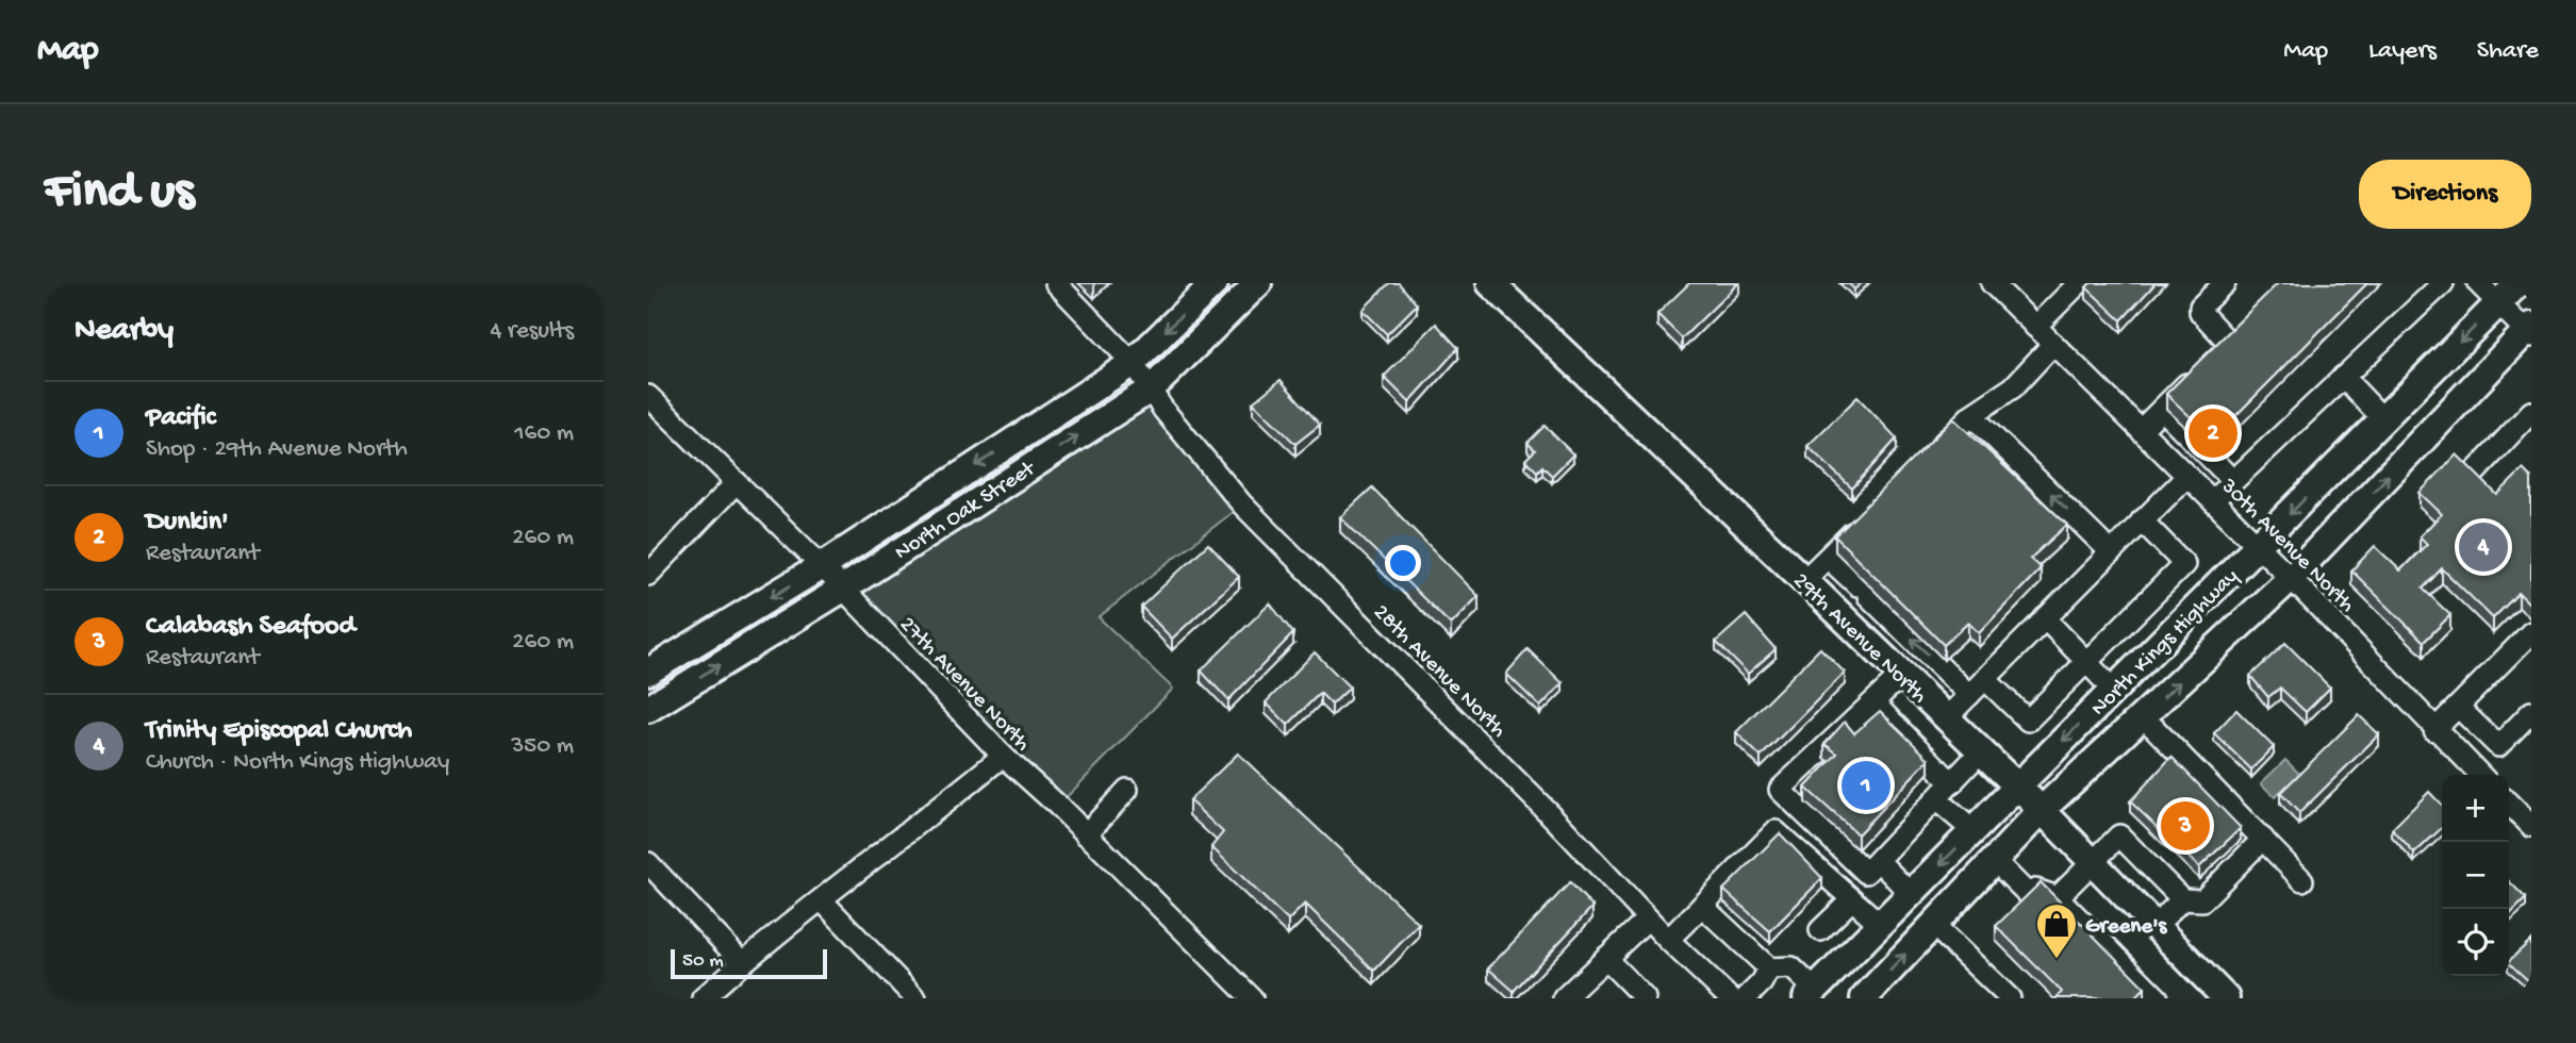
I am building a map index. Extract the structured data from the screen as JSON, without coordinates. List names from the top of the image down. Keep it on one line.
{"streets":{"main road":["North Oak Street","29th Avenue North","North Kings Highway"],"street":["30th Avenue North","28th Avenue North","27th Avenue North"]},"crossings":[["North Oak Street","28th Avenue North"],["North Oak Street","27th Avenue North"],["30th Avenue North","North Kings Highway"],["29th Avenue North","North Kings Highway"]],"places":{"shop":["Greene's"]},"scale_bar":"50 m","page":{"header":"Map","nav":["Map","Layers","Share"],"buttons":"Directions","title":"Find us","heading":["Nearby","4 results"],"list":[{"mark":"1","name":"Pacific","note":"Shop · 29th Avenue North","value":"160 m"},{"mark":"2","name":"Dunkin'","note":"Restaurant","value":"260 m"},{"mark":"3","name":"Calabash Seafood","note":"Restaurant","value":"260 m"},{"mark":"4","name":"Trinity Episcopal Church","note":"Church · North Kings Highway","value":"350 m"}],"pins":["2","4","1","3"],"map_buttons":["+","−"],"scale":"50 m"}}
